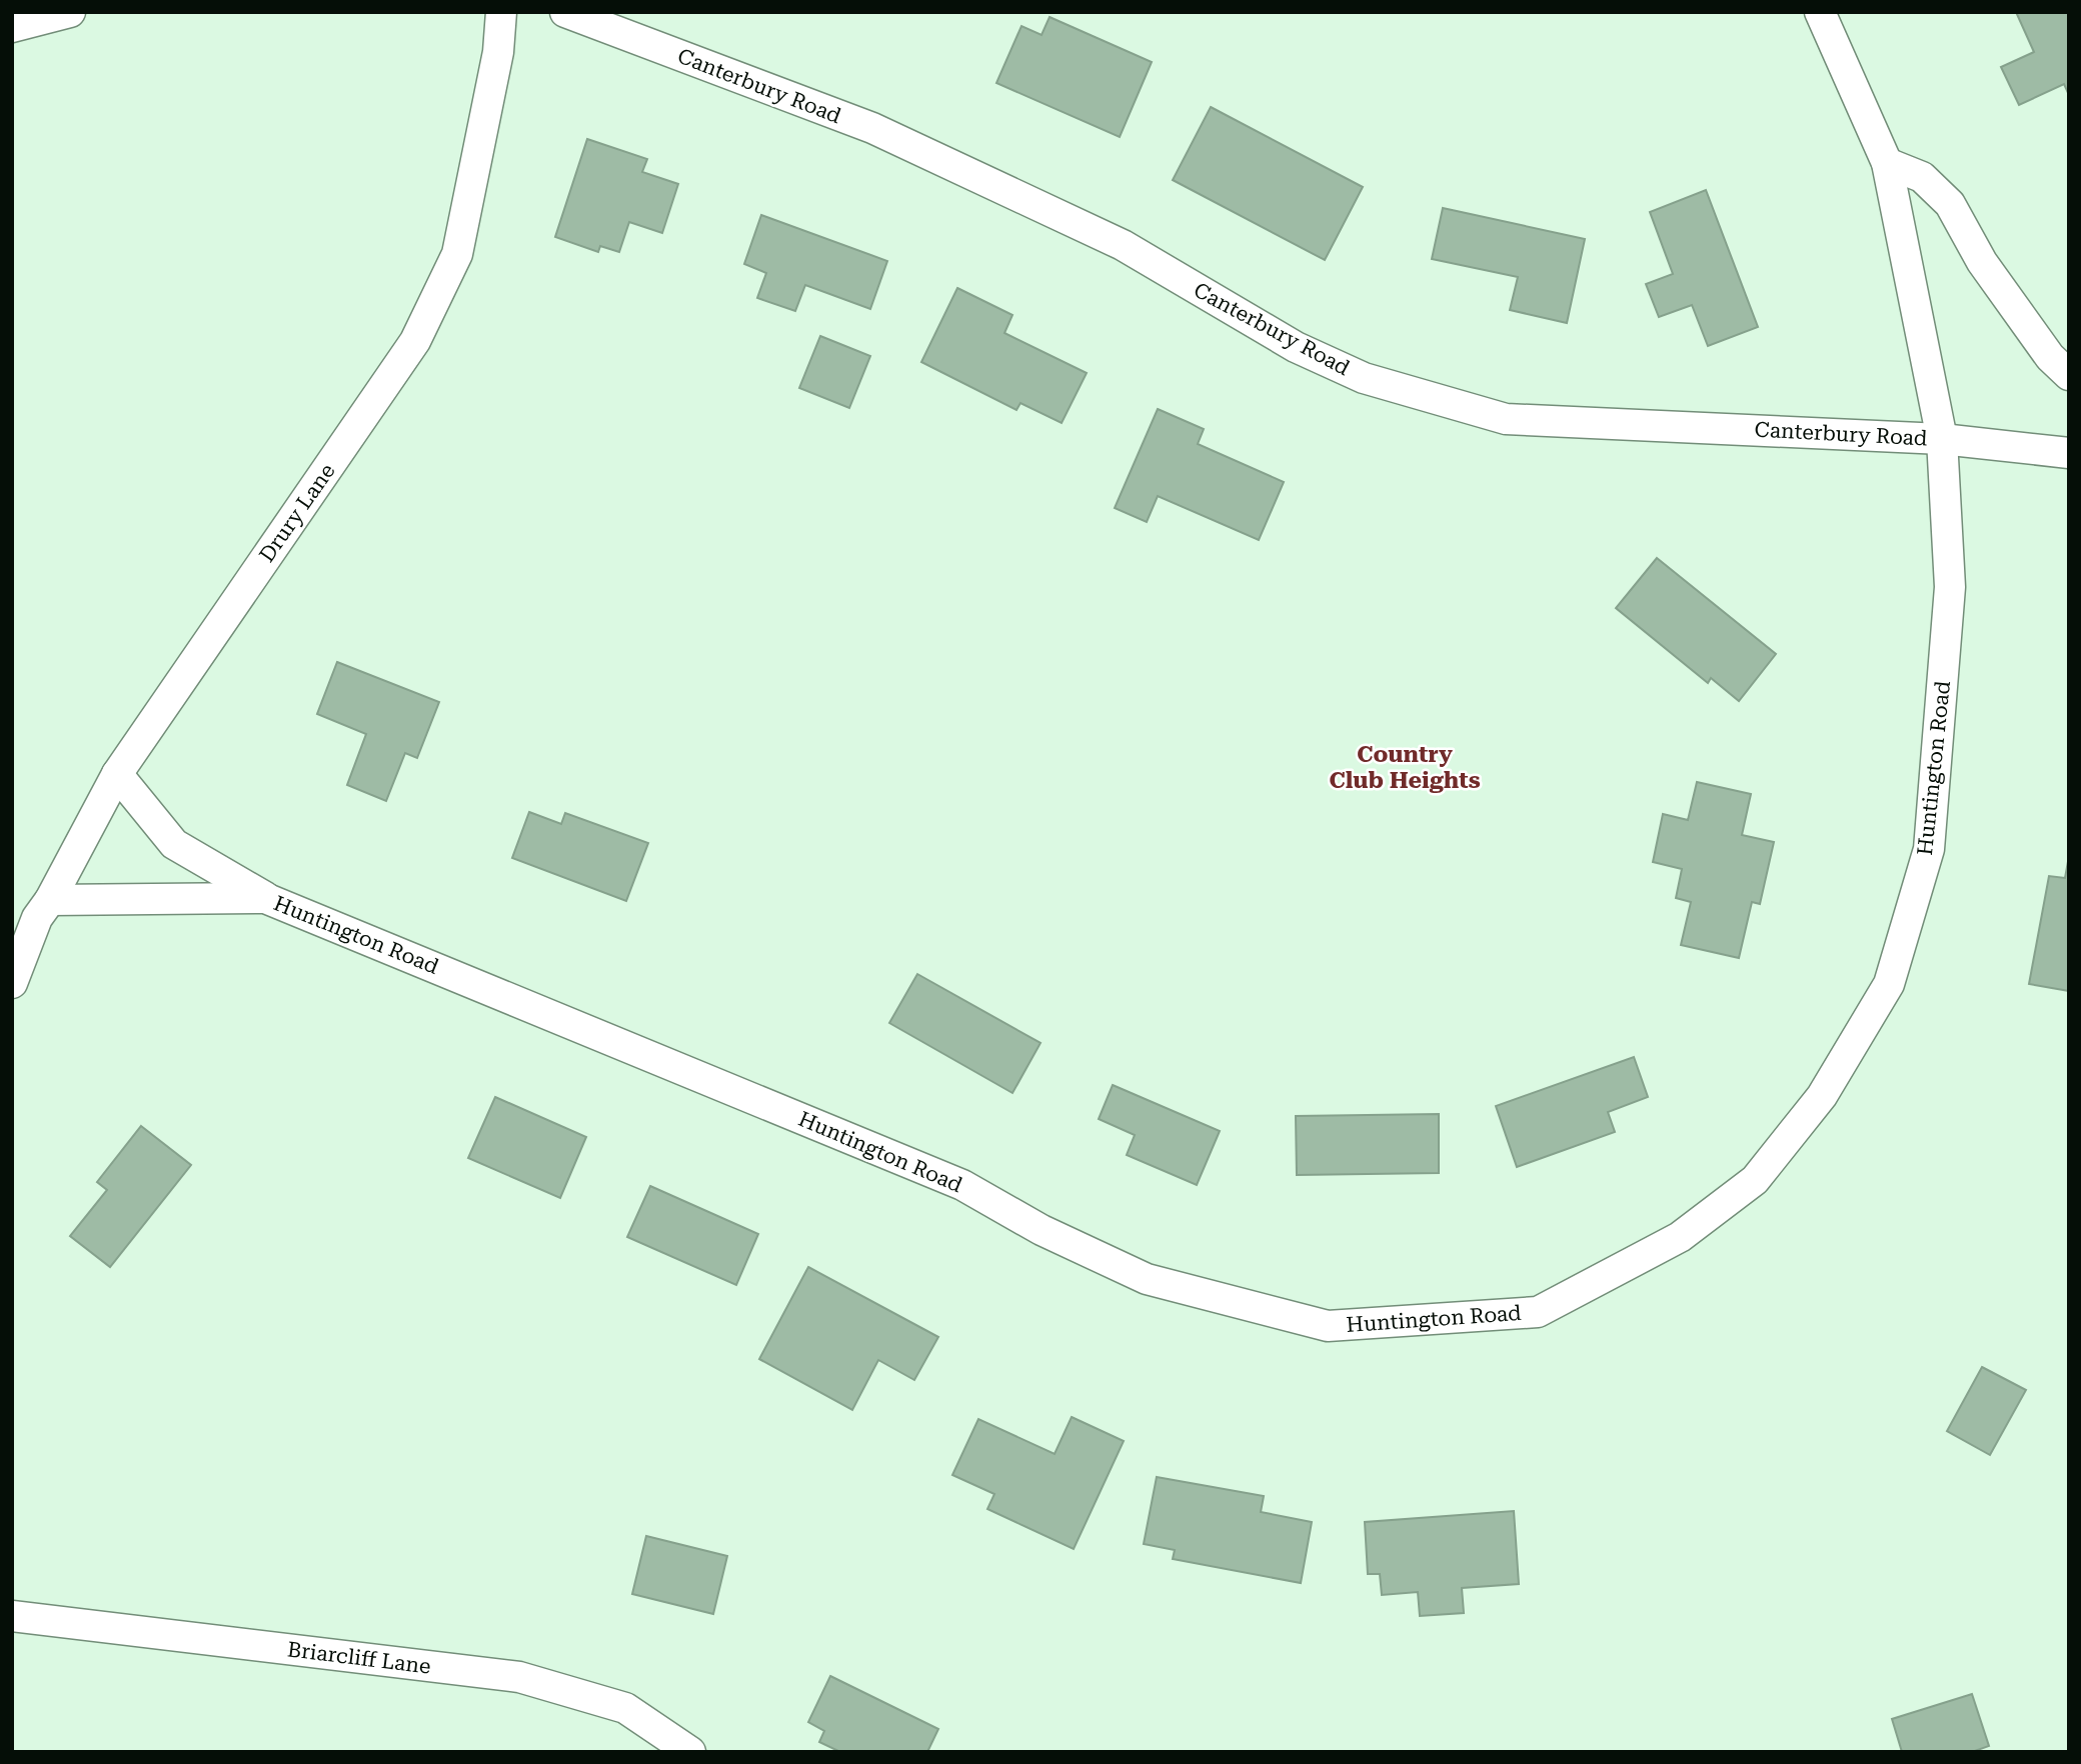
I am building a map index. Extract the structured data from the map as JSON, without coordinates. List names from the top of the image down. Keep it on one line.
{"streets":{"street":["Canterbury Road","Drury Lane","Huntington Road","Briarcliff Lane"]},"crossings":[["Canterbury Road","Huntington Road"],["Drury Lane","Huntington Road"]],"districts":["Country Club Heights"]}
